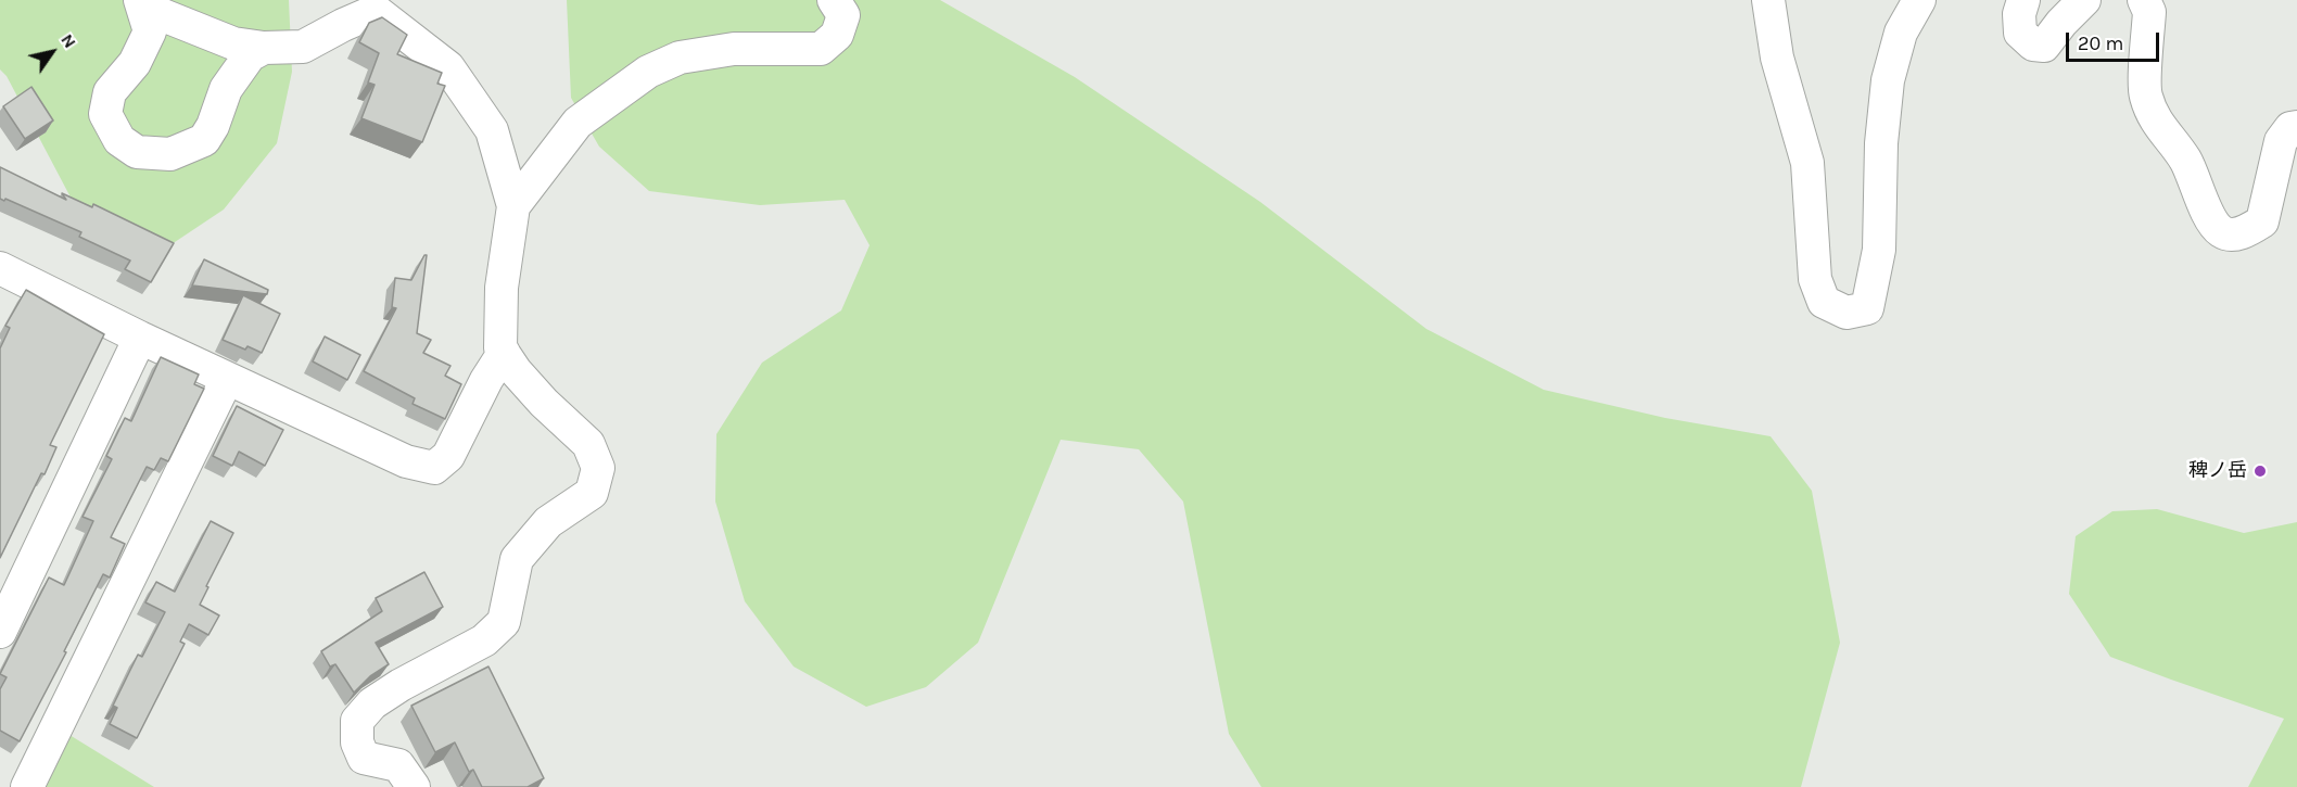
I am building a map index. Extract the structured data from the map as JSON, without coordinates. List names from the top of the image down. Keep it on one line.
{"places":["稗ノ岳"],"scale_bar":"20 m","north":"top right"}
